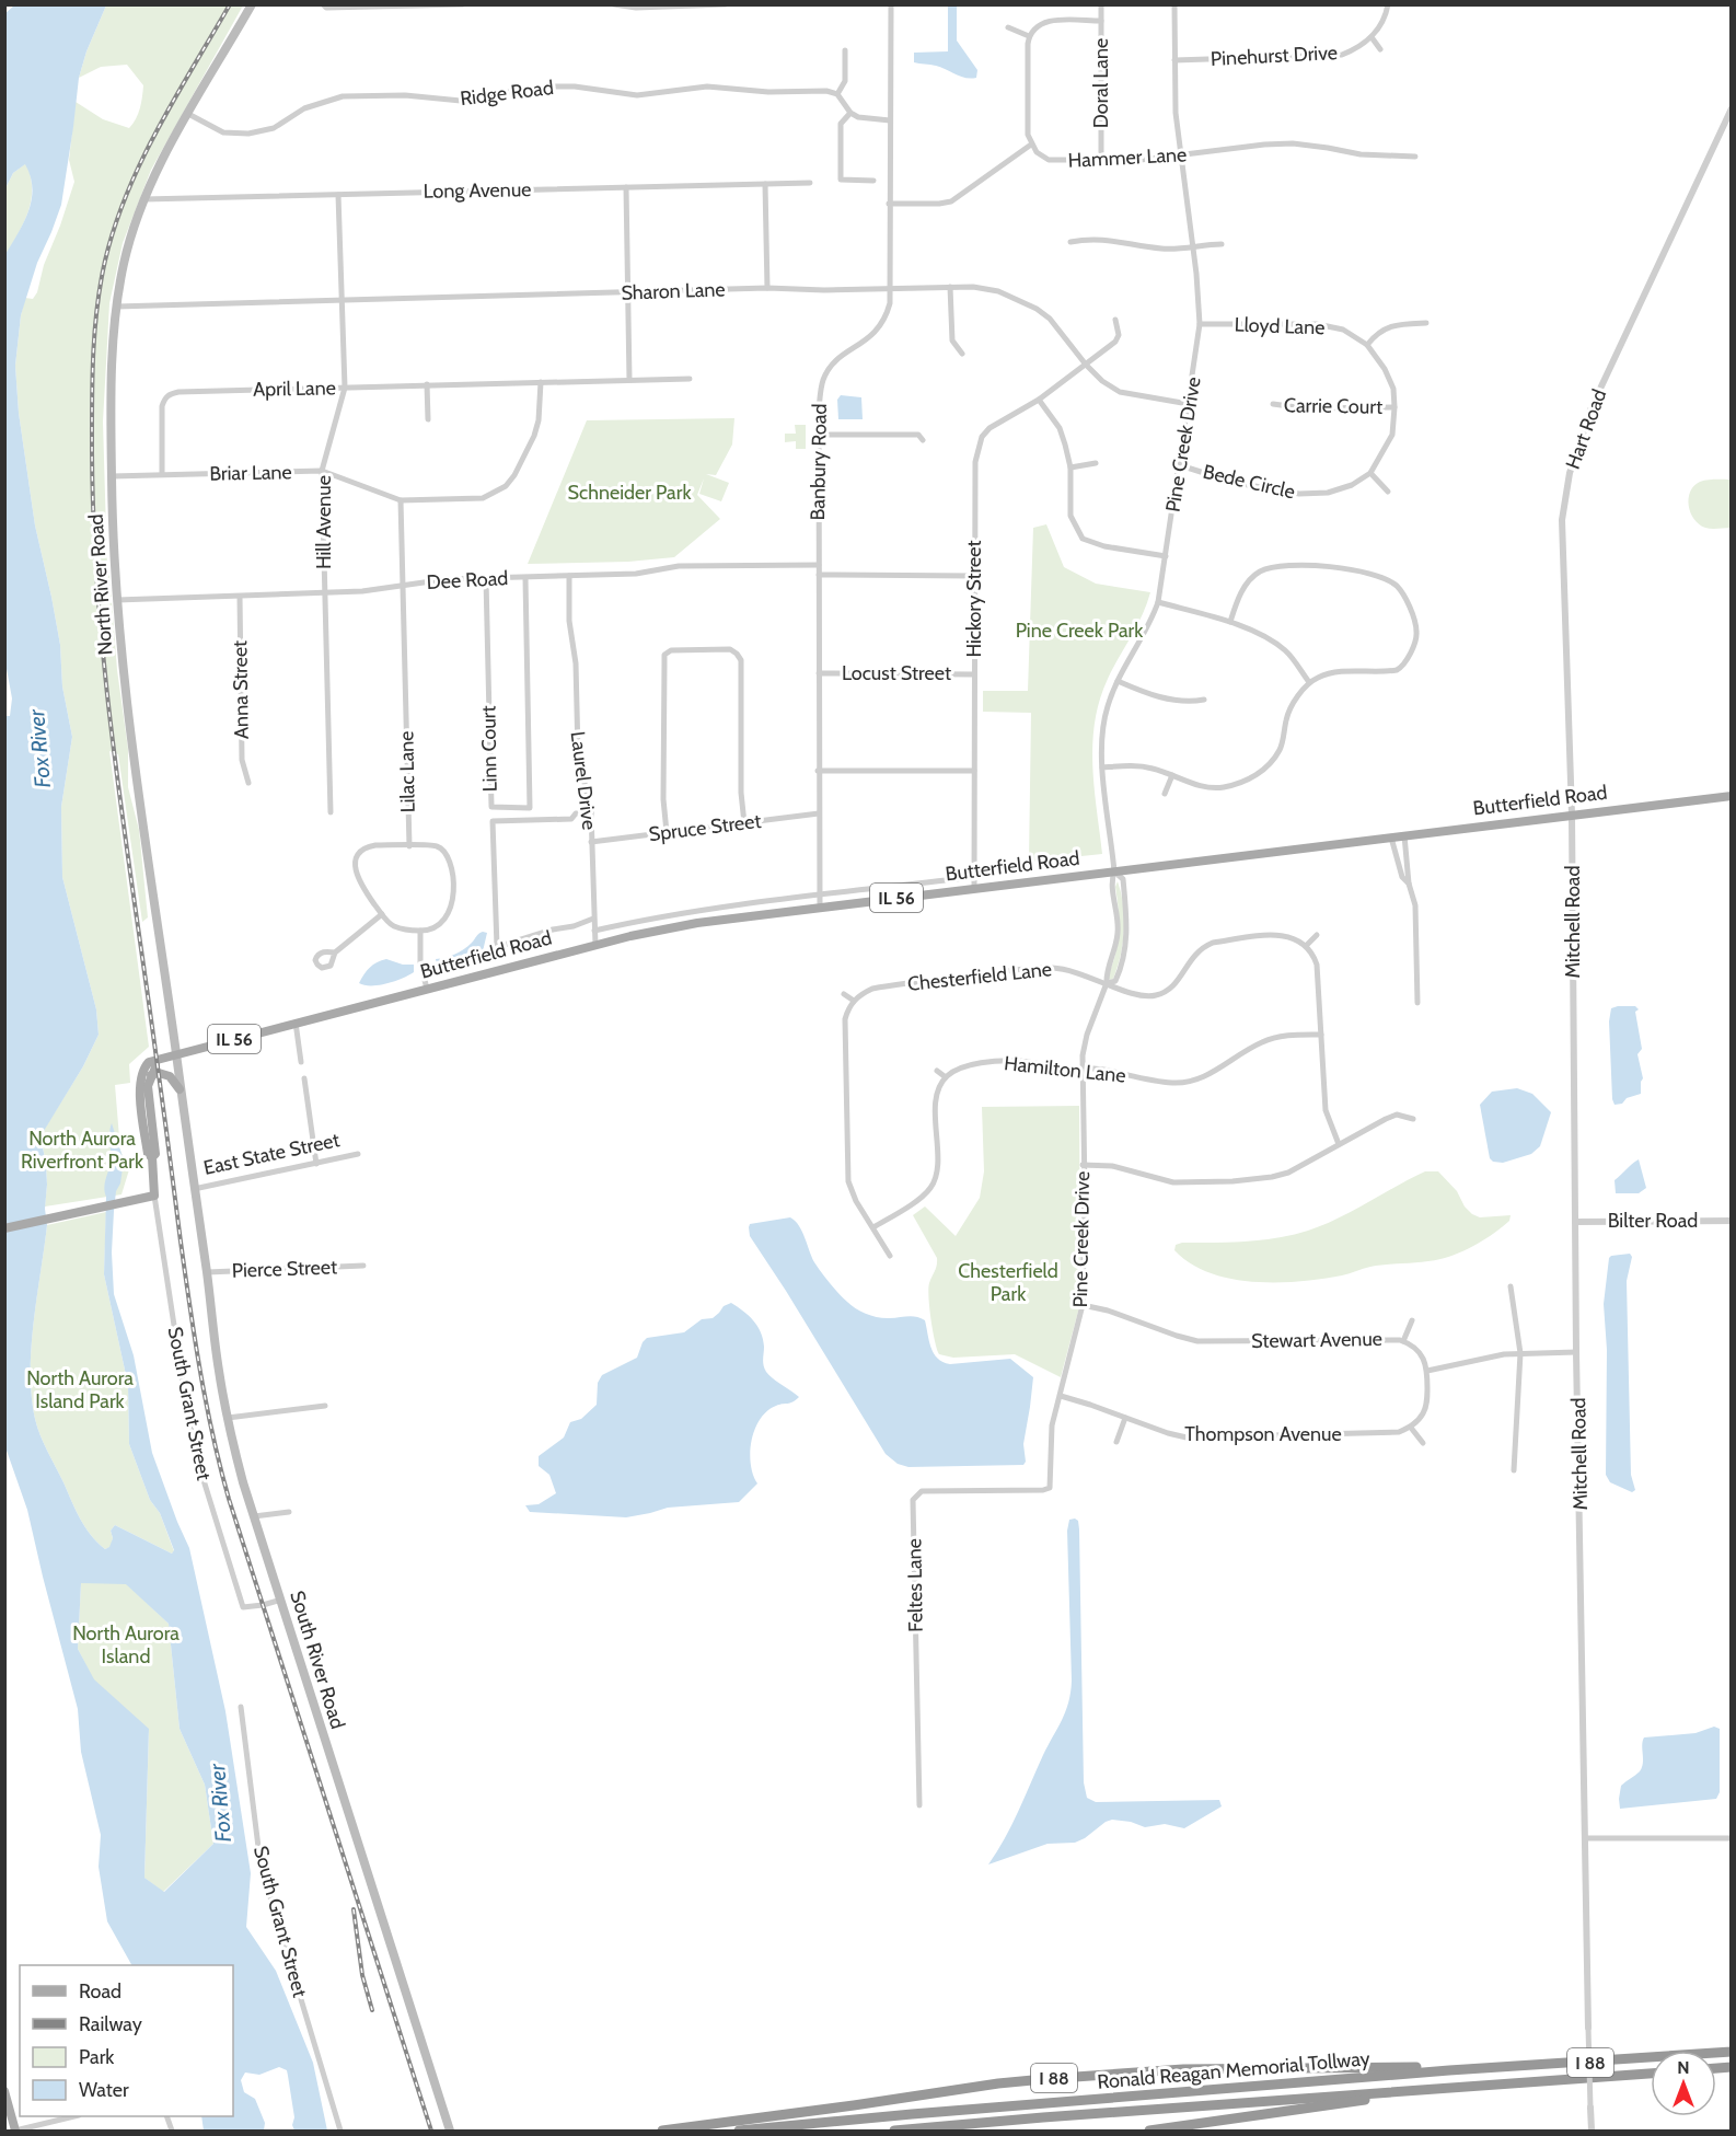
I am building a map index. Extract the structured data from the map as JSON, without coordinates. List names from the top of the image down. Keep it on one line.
{"streets":{"highway":["I 88","Ronald Reagan Memorial Tollway"],"main road":["North River Road","Butterfield Road","IL 56","South River Road"],"street":["Pinehurst Drive","Doral Lane","Ridge Road","Hammer Lane","Long Avenue","Sharon Lane","Lloyd Lane","April Lane","Carrie Court","Hart Road","Pine Creek Drive","Banbury Road","Briar Lane","Bede Circle","Hill Avenue","Dee Road","Hickory Street","Locust Street","Anna Street","Linn Court","Lilac Lane","Laurel Drive","Spruce Street","Mitchell Road","Chesterfield Lane","Hamilton Lane","East State Street","Bilter Road","Pierce Street","Stewart Avenue","South Grant Street","Thompson Avenue","Feltes Lane"]},"crossings":[["Pinehurst Drive","Pine Creek Drive"],["Doral Lane","Hammer Lane"],["Ridge Road","North River Road"],["Hammer Lane","Pine Creek Drive"],["Long Avenue","Hill Avenue"],["Long Avenue","North River Road"],["Sharon Lane","Lloyd Lane"],["Sharon Lane","Carrie Court"],["Sharon Lane","Pine Creek Drive"],["Sharon Lane","Banbury Road"],["Sharon Lane","Bede Circle"],["Sharon Lane","Hill Avenue"],["Sharon Lane","North River Road"],["Sharon Lane","Hickory Street"],["Lloyd Lane","Carrie Court"],["Lloyd Lane","Pine Creek Drive"],["Lloyd Lane","Bede Circle"],["April Lane","Briar Lane"],["April Lane","Hill Avenue"],["Carrie Court","Pine Creek Drive"],["Carrie Court","Bede Circle"],["Hart Road","Mitchell Road"],["Pine Creek Drive","Bede Circle"],["Pine Creek Drive","Butterfield Road"],["Pine Creek Drive","Chesterfield Lane"],["Pine Creek Drive","Hamilton Lane"],["Pine Creek Drive","Stewart Avenue"],["Pine Creek Drive","Thompson Avenue"],["Pine Creek Drive","Feltes Lane"],["Banbury Road","Dee Road"],["Banbury Road","Locust Street"],["Banbury Road","Butterfield Road"],["Banbury Road","Spruce Street"],["Briar Lane","Hill Avenue"],["Briar Lane","North River Road"],["Briar Lane","Lilac Lane"],["Hill Avenue","Dee Road"],["Dee Road","North River Road"],["Dee Road","Anna Street"],["Dee Road","Linn Court"],["Dee Road","Lilac Lane"],["Dee Road","Laurel Drive"],["North River Road","Butterfield Road"],["North River Road","East State Street"],["North River Road","South River Road"],["Hickory Street","Locust Street"],["Hickory Street","Butterfield Road"],["Laurel Drive","Butterfield Road"],["Laurel Drive","Spruce Street"],["Butterfield Road","Mitchell Road"],["Mitchell Road","Bilter Road"],["East State Street","South River Road"],["Pierce Street","South River Road"],["South Grant Street","South River Road"],["I 88","Ronald Reagan Memorial Tollway"]],"water":["Fox River"],"parks":["Schneider Park","Pine Creek Park","North Aurora Riverfront Park","Chesterfield Park","North Aurora Island Park","North Aurora Island"],"legend":["Road","Railway","Park","Water"],"north":"top"}
